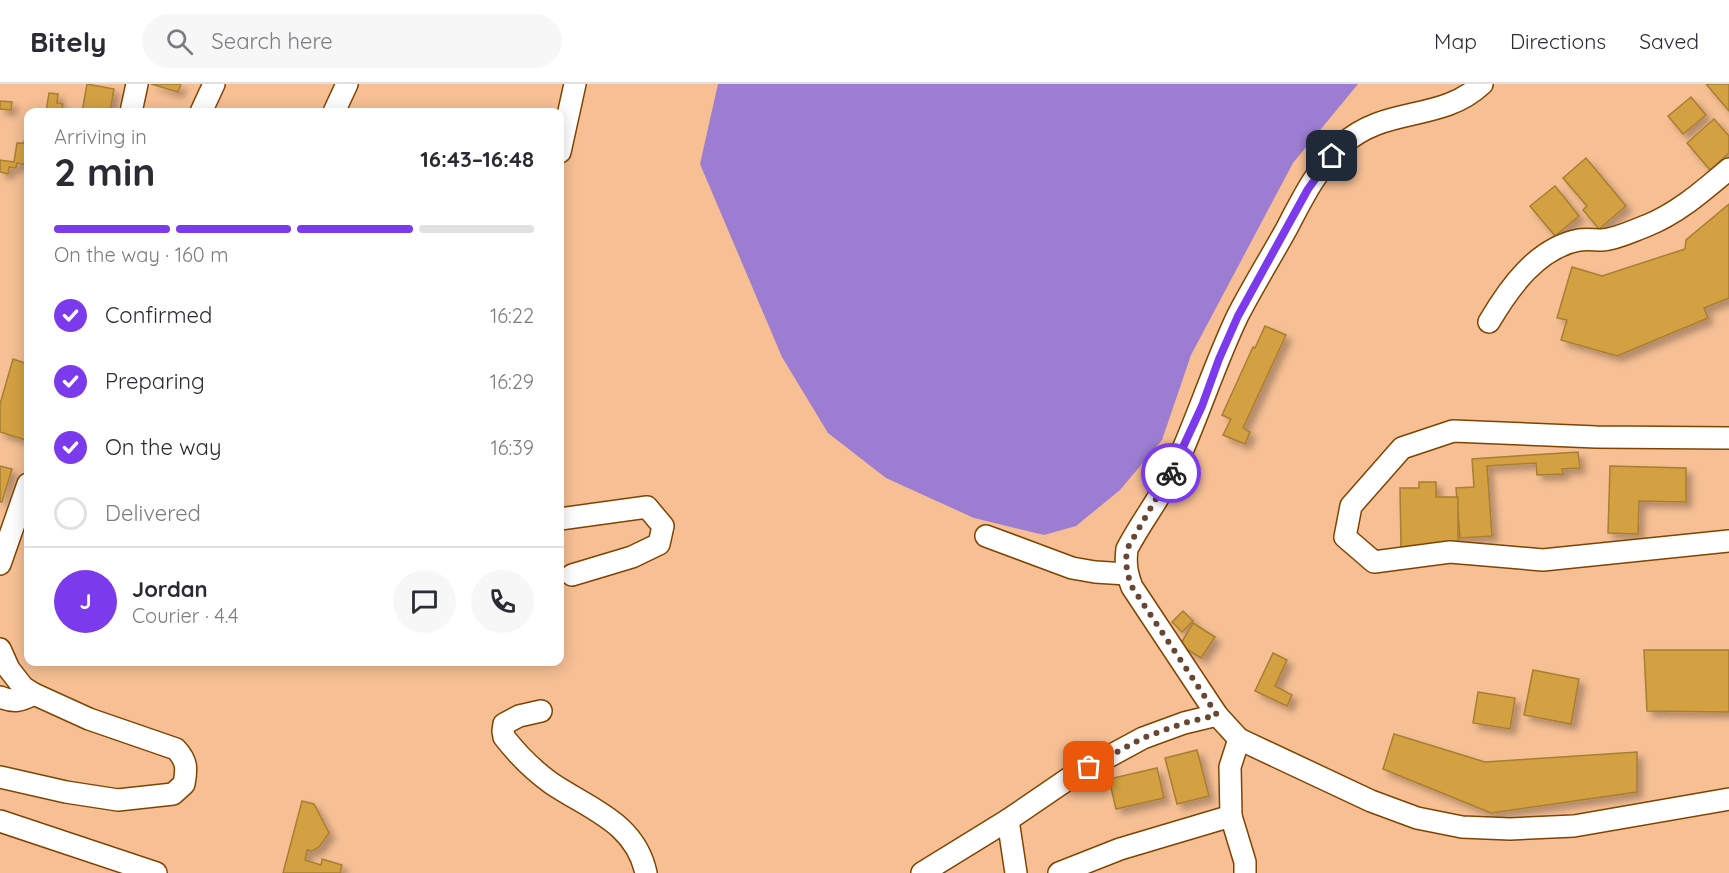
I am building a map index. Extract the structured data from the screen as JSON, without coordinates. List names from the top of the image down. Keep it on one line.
{"page":{"header":"Bitely","search":"Search here","nav":["Map","Directions","Saved"],"heading":["2 min","Arriving in","16:43–16:48"],"panel":["Jordan","Courier · 4.4"],"bar":"On the way · 160 m","list":[["Confirmed","16:22"],["Preparing","16:29"],["On the way","16:39"],"Delivered"],"round":"J"}}
